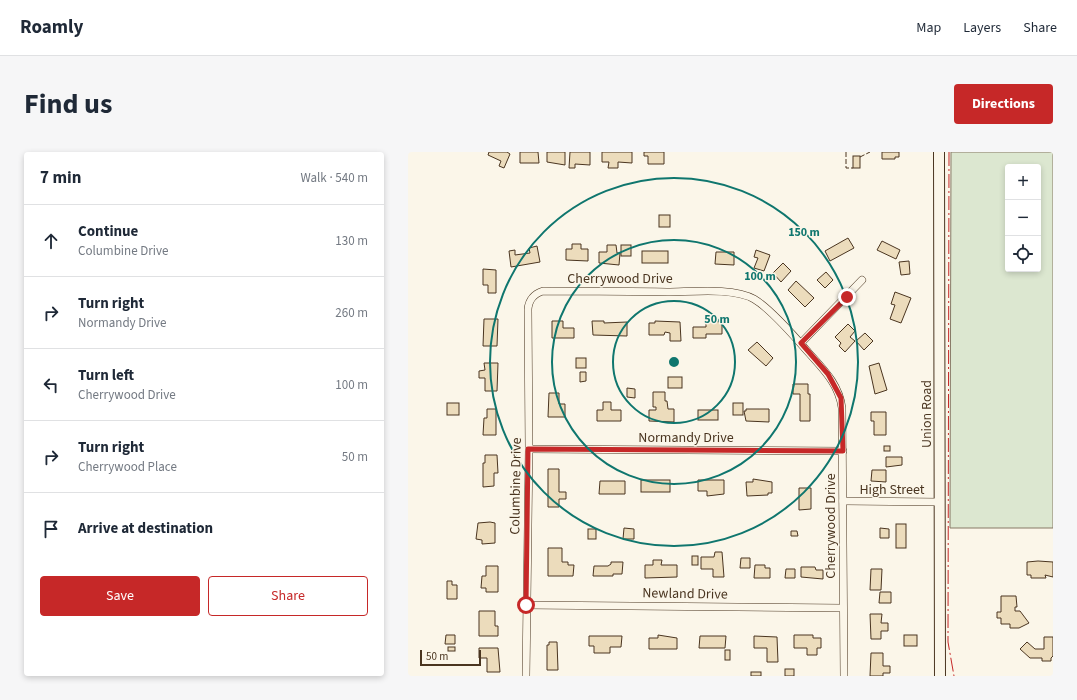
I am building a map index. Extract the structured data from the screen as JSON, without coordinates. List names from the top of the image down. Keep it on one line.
{"streets":{"main road":["Union Road"],"street":["Cherrywood Drive","Normandy Drive","Columbine Drive","High Street","Newland Drive"]},"crossings":[["Cherrywood Drive","Normandy Drive"],["Cherrywood Drive","Columbine Drive"],["Cherrywood Drive","High Street"],["Cherrywood Drive","Newland Drive"],["Union Road","High Street"],["Normandy Drive","Columbine Drive"],["Columbine Drive","Newland Drive"]],"scale_bar":"50 m","page":{"header":"Roamly","nav":["Map","Layers","Share"],"title":"Find us","buttons":["Directions",["Save","Share"]],"heading":["7 min","Walk · 540 m"],"map_buttons":["+","−"],"list":[["Continue","Columbine Drive","130 m"],["Turn right","Normandy Drive","260 m"],["Turn left","Cherrywood Drive","100 m"],["Turn right","Cherrywood Place","50 m"],"Arrive at destination"],"scale":"50 m"},"rings":["150 m","100 m","50 m"]}
